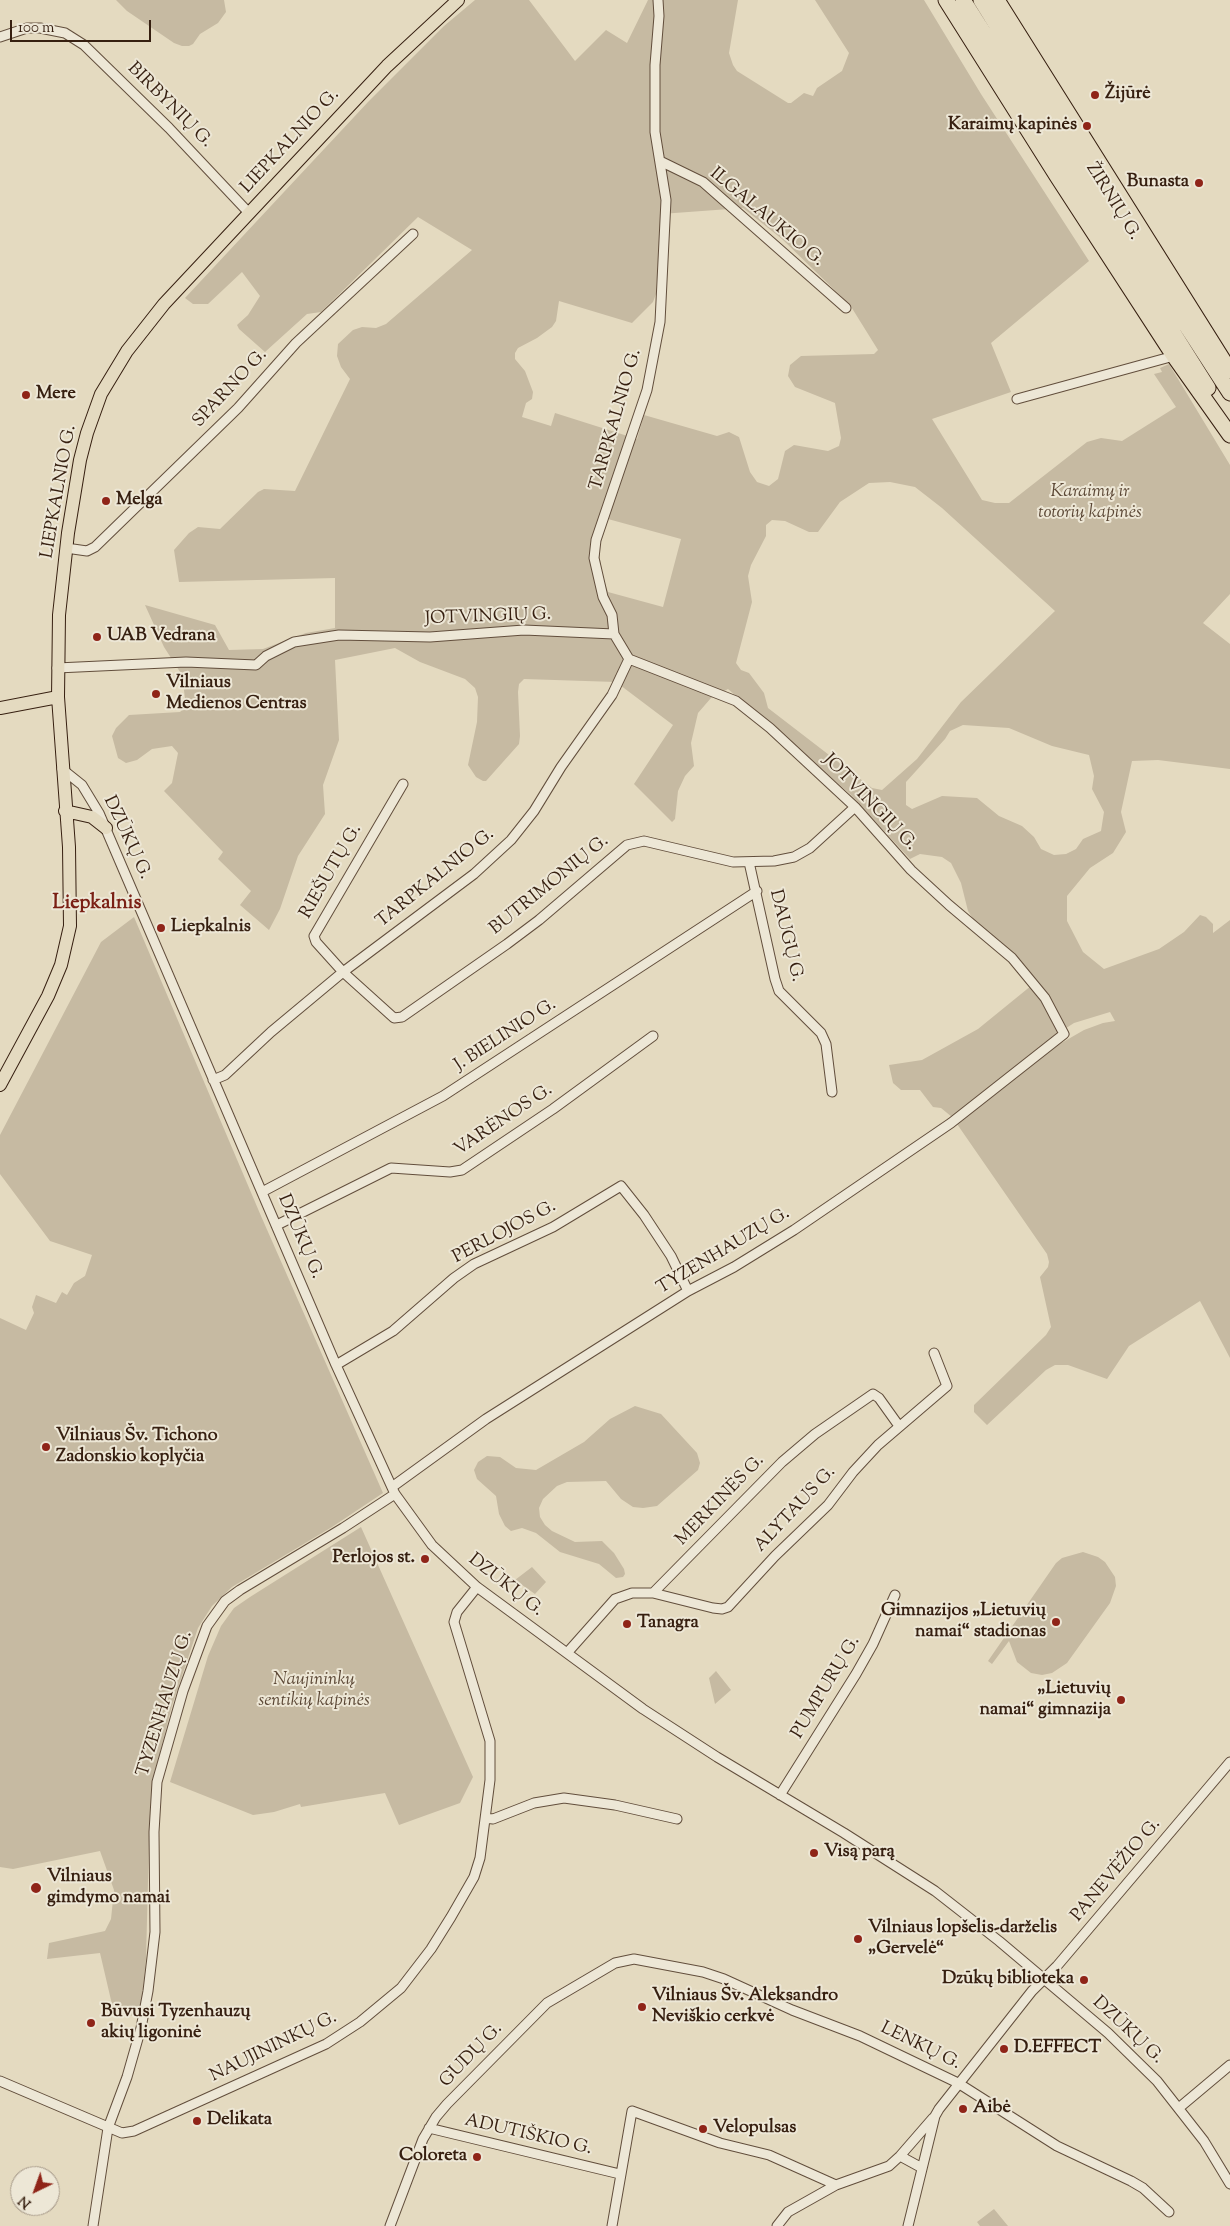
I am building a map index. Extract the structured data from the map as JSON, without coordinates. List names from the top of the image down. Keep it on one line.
{"streets":{"highway":["ŽIRNIŲ G."],"main road":["LIEPKALNIO G."],"street":["BIRBYNIŲ G.","ILGALAUKIO G.","SPARNO G.","TARPKALNIO G.","JOTVINGIŲ G.","DZŪKŲ G.","RIEŠUTŲ G.","BUTRIMONIŲ G.","DAUGŲ G.","J. BIELINIO G.","VARĖNOS G.","PERLOJOS G.","TYZENHAUZŲ G.","MERKINĖS G.","ALYTAUS G.","PUMPURŲ G.","PANEVĖŽIO G.","LENKŲ G.","NAUJININKŲ G.","GUDŲ G.","ADUTIŠKIO G."]},"crossings":[["BIRBYNIŲ G.","LIEPKALNIO G."],["LIEPKALNIO G.","SPARNO G."],["LIEPKALNIO G.","JOTVINGIŲ G."],["LIEPKALNIO G.","DZŪKŲ G."],["ILGALAUKIO G.","TARPKALNIO G."],["TARPKALNIO G.","JOTVINGIŲ G."],["TARPKALNIO G.","DZŪKŲ G."],["TARPKALNIO G.","RIEŠUTŲ G."],["TARPKALNIO G.","BUTRIMONIŲ G."],["JOTVINGIŲ G.","BUTRIMONIŲ G."],["JOTVINGIŲ G.","TYZENHAUZŲ G."],["DZŪKŲ G.","J. BIELINIO G."],["DZŪKŲ G.","VARĖNOS G."],["DZŪKŲ G.","PERLOJOS G."],["DZŪKŲ G.","TYZENHAUZŲ G."],["DZŪKŲ G.","PUMPURŲ G."],["DZŪKŲ G.","PANEVĖŽIO G."],["DZŪKŲ G.","NAUJININKŲ G."],["RIEŠUTŲ G.","BUTRIMONIŲ G."],["BUTRIMONIŲ G.","DAUGŲ G."],["DAUGŲ G.","J. BIELINIO G."],["PERLOJOS G.","TYZENHAUZŲ G."],["TYZENHAUZŲ G.","NAUJININKŲ G."],["MERKINĖS G.","ALYTAUS G."],["PANEVĖŽIO G.","LENKŲ G."],["LENKŲ G.","GUDŲ G."],["GUDŲ G.","ADUTIŠKIO G."]],"districts":["Liepkalnis"],"parks":["Karaimų ir totorių kapinės","Naujininkų sentikių kapinės"],"places":["Žijūrė","Karaimų kapinės","Bunasta","Mere","Melga","UAB Vedrana","Vilniaus Medienos Centras","Liepkalnis","Vilniaus Šv. Tichono Zadonskio koplyčia","Perlojos st.","Gimnazijos „Lietuvių namai“ stadionas","Tanagra","„Lietuvių namai“ gimnazija","Visą parą","Vilniaus gimdymo namai","Vilniaus lopšelis-darželis „Gervelė“","Dzūkų biblioteka","Vilniaus Šv. Aleksandro Neviškio cerkvė","Būvusi Tyzenhauzų akių ligoninė","D.EFFECT","Aibė","Delikata","Velopulsas","Coloreta"],"scale_bar":"100 m","north":"bottom left"}
